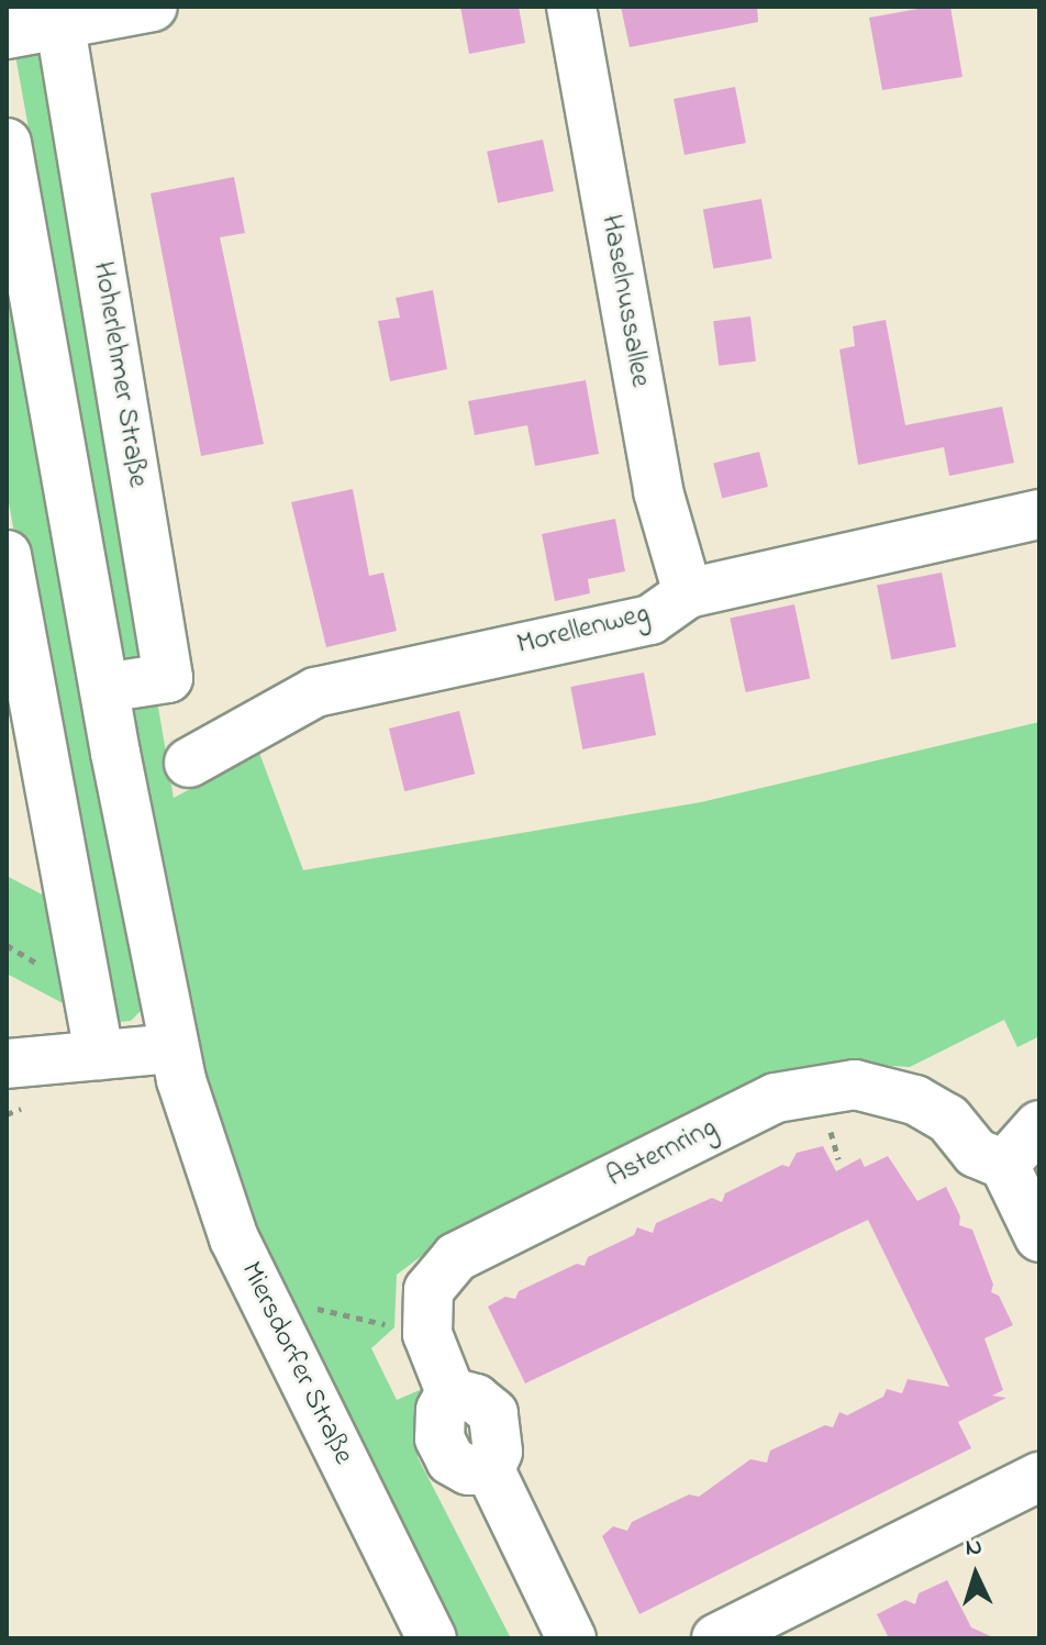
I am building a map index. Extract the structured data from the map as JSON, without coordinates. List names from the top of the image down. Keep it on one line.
{"streets":{"street":["Haselnussallee","Hoherlehmer Straße","Morellenweg","Asternring","Miersdorfer Straße"]},"crossings":[["Haselnussallee","Morellenweg"]],"north":"top"}
